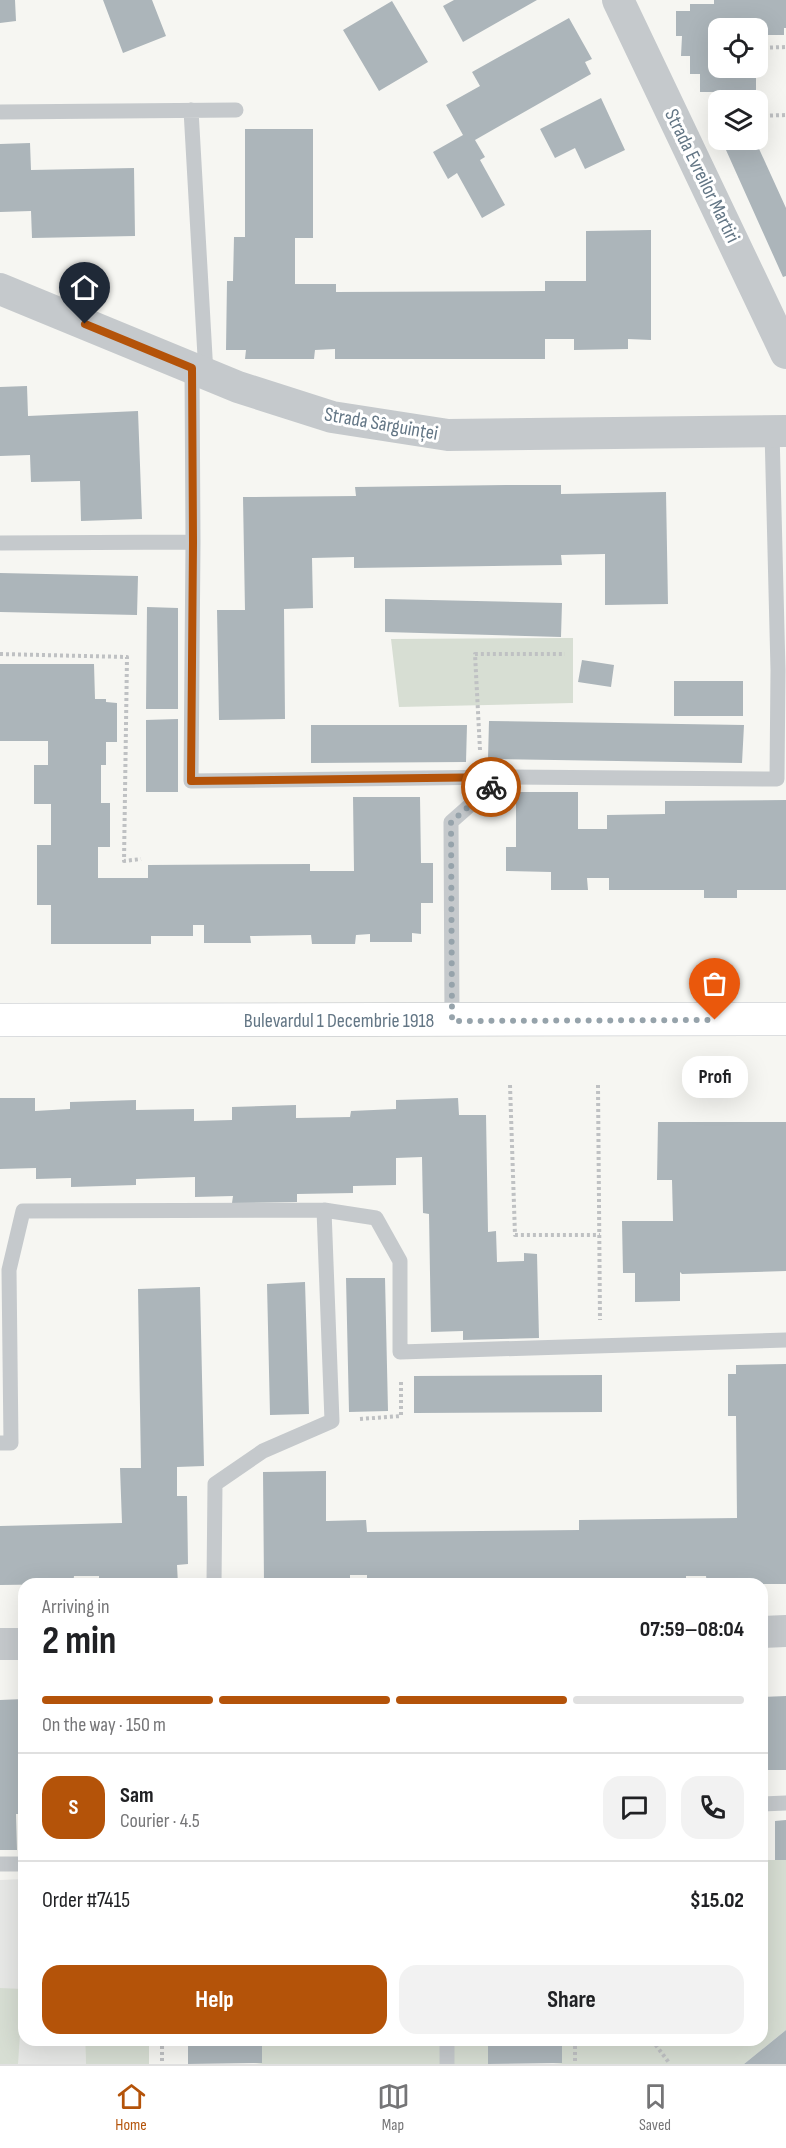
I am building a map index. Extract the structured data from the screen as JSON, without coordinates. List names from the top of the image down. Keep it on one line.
{"streets":{"main road":["Bulevardul 1 Decembrie 1918"],"street":["Strada Evreilor Martiri","Strada Sârguinței"]},"places":["Profi"],"page":{"bubble":"Profi","heading":["2 min","Arriving in","07:59–08:04"],"panel":["Sam","Courier · 4.5","Order #7415","$15.02"],"bar":"On the way · 150 m","round":"S","buttons":["Help","Share"],"tabs":["Home","Map","Saved"]}}
